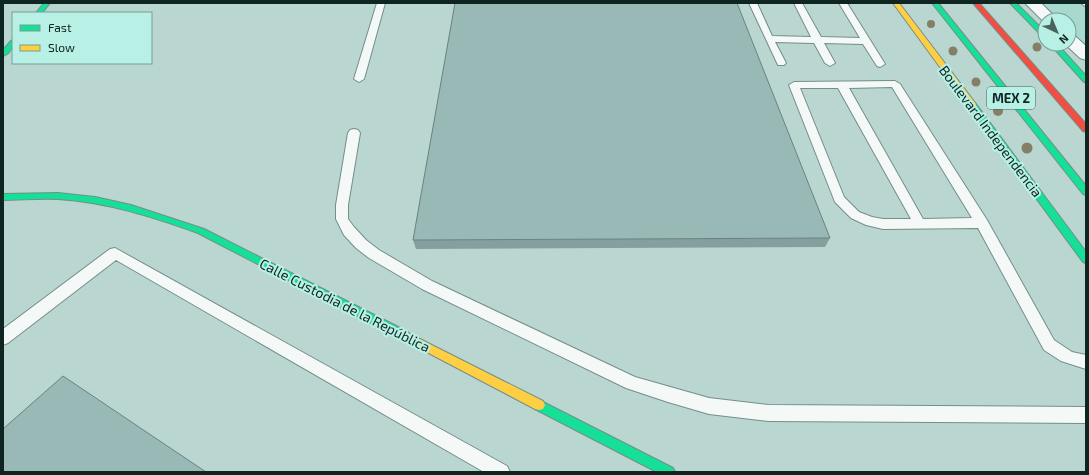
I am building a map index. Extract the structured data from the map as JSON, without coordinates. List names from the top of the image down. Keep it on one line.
{"streets":{"main road":["MEX 2","Boulevard Independencia","Calle Custodia de la República"]},"legend":["Fast","Slow"],"north":"bottom right"}
